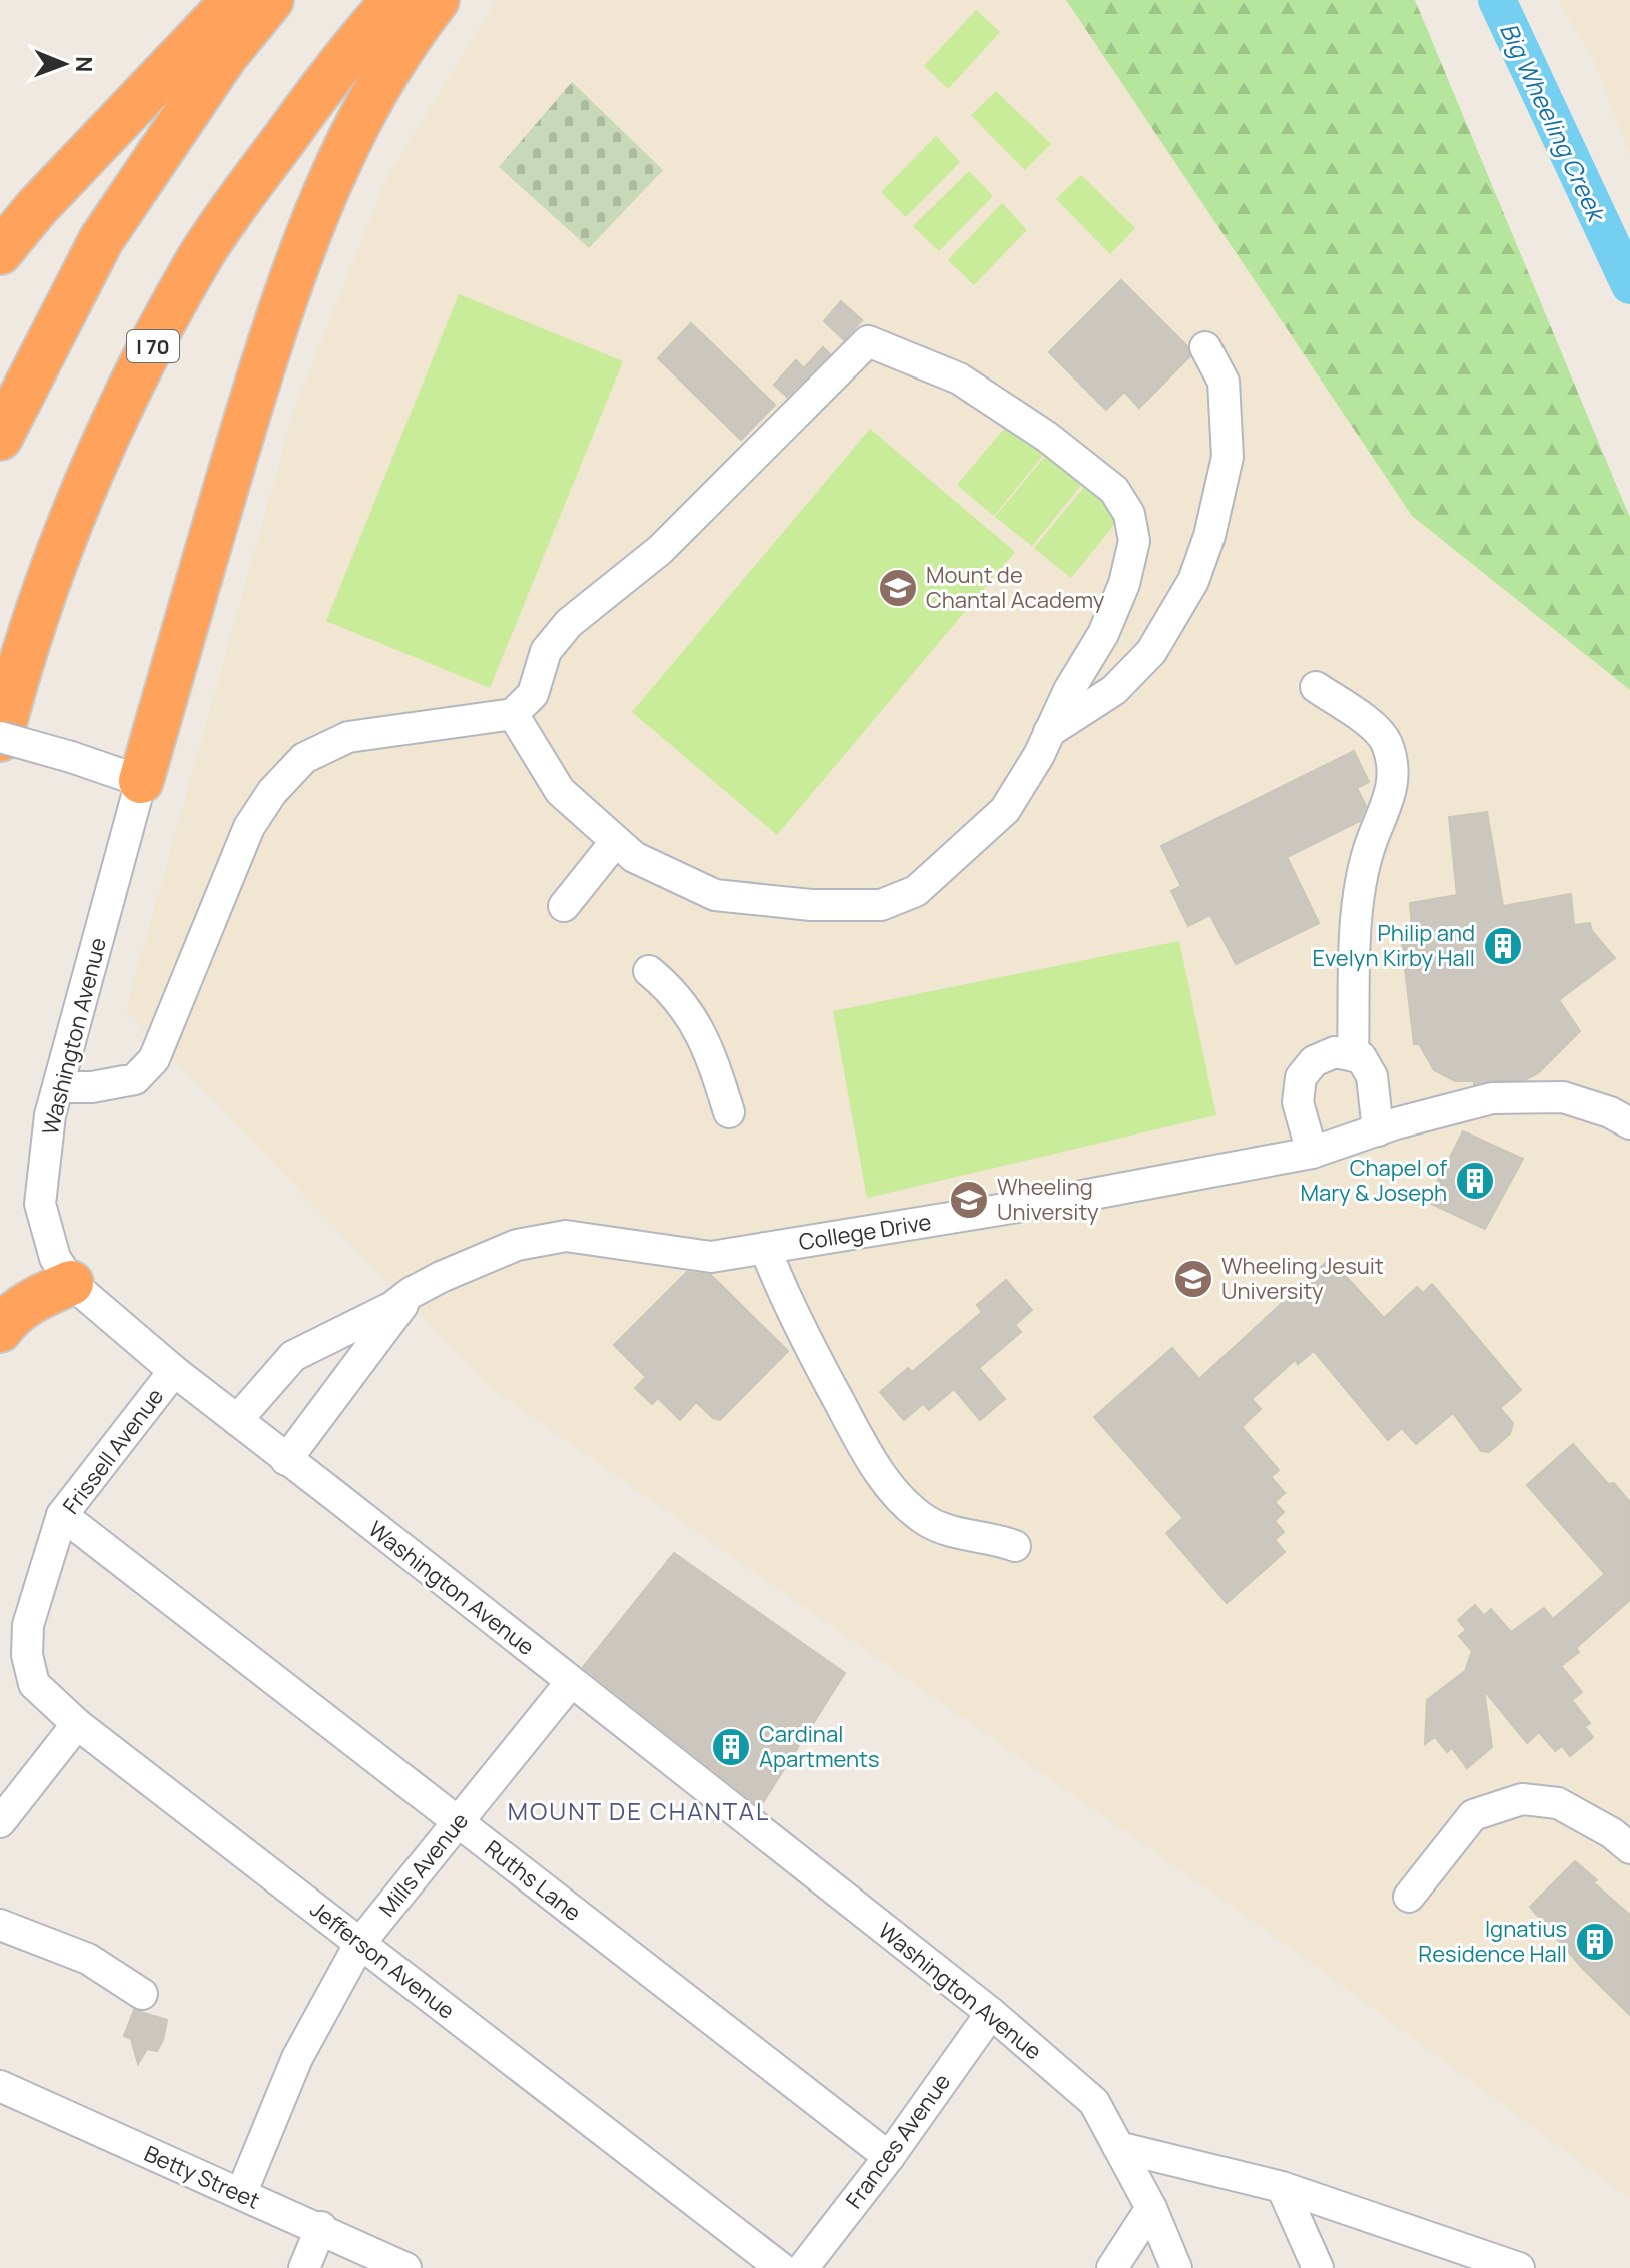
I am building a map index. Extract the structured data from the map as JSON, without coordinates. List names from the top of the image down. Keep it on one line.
{"streets":{"highway":["I 70"],"street":["Washington Avenue","College Drive","Frissell Avenue","Mills Avenue","Ruths Lane","Jefferson Avenue","Frances Avenue","Betty Street"]},"crossings":[["Washington Avenue","College Drive"],["Washington Avenue","Frissell Avenue"],["Washington Avenue","Mills Avenue"],["Washington Avenue","Frances Avenue"],["Frissell Avenue","Ruths Lane"],["Frissell Avenue","Jefferson Avenue"],["Mills Avenue","Ruths Lane"],["Mills Avenue","Jefferson Avenue"],["Mills Avenue","Betty Street"],["Ruths Lane","Frances Avenue"]],"districts":["MOUNT DE CHANTAL"],"water":["Big Wheeling Creek"],"places":{"school or university":["Mount de Chantal Academy","Wheeling University","Wheeling Jesuit University"],"building":["Philip and Evelyn Kirby Hall","Chapel of Mary & Joseph","Cardinal Apartments","Ignatius Residence Hall"]},"north":"right"}
